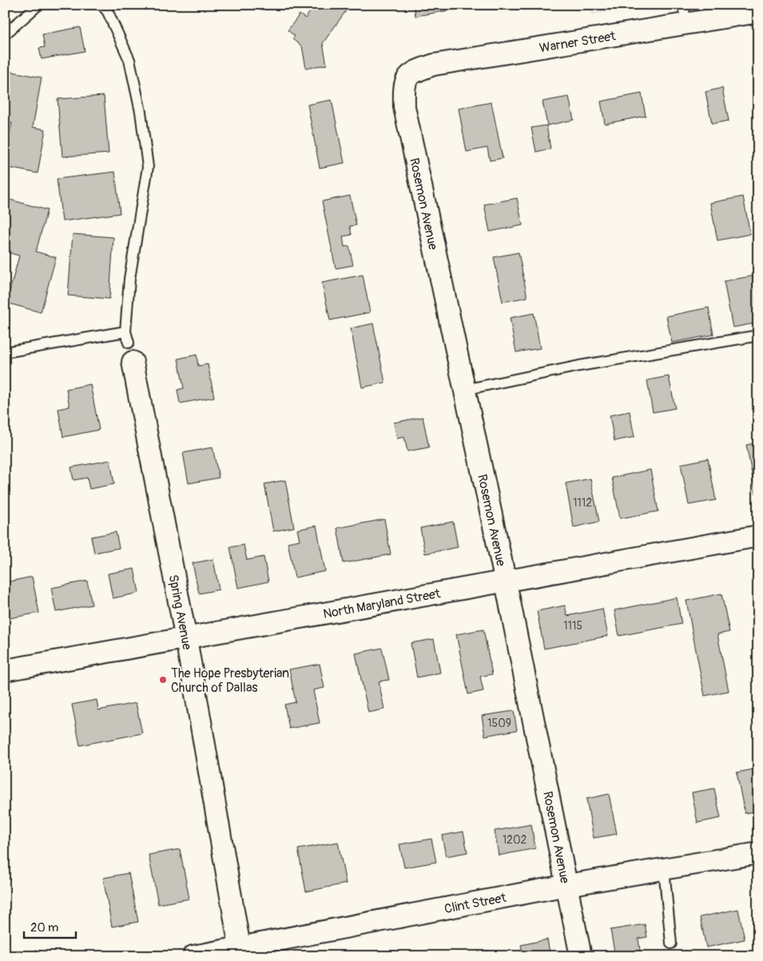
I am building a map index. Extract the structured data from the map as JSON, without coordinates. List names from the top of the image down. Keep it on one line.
{"streets":{"street":["Warner Street","Rosemon Avenue","North Maryland Street","Spring Avenue","Clint Street"]},"crossings":[["Warner Street","Rosemon Avenue"],["Rosemon Avenue","North Maryland Street"],["Rosemon Avenue","Clint Street"],["North Maryland Street","Spring Avenue"],["Spring Avenue","Clint Street"]],"places":["The Hope Presbyterian Church of Dallas"],"house_numbers":["1112","1115","1509","1202"],"scale_bar":"20 m"}
